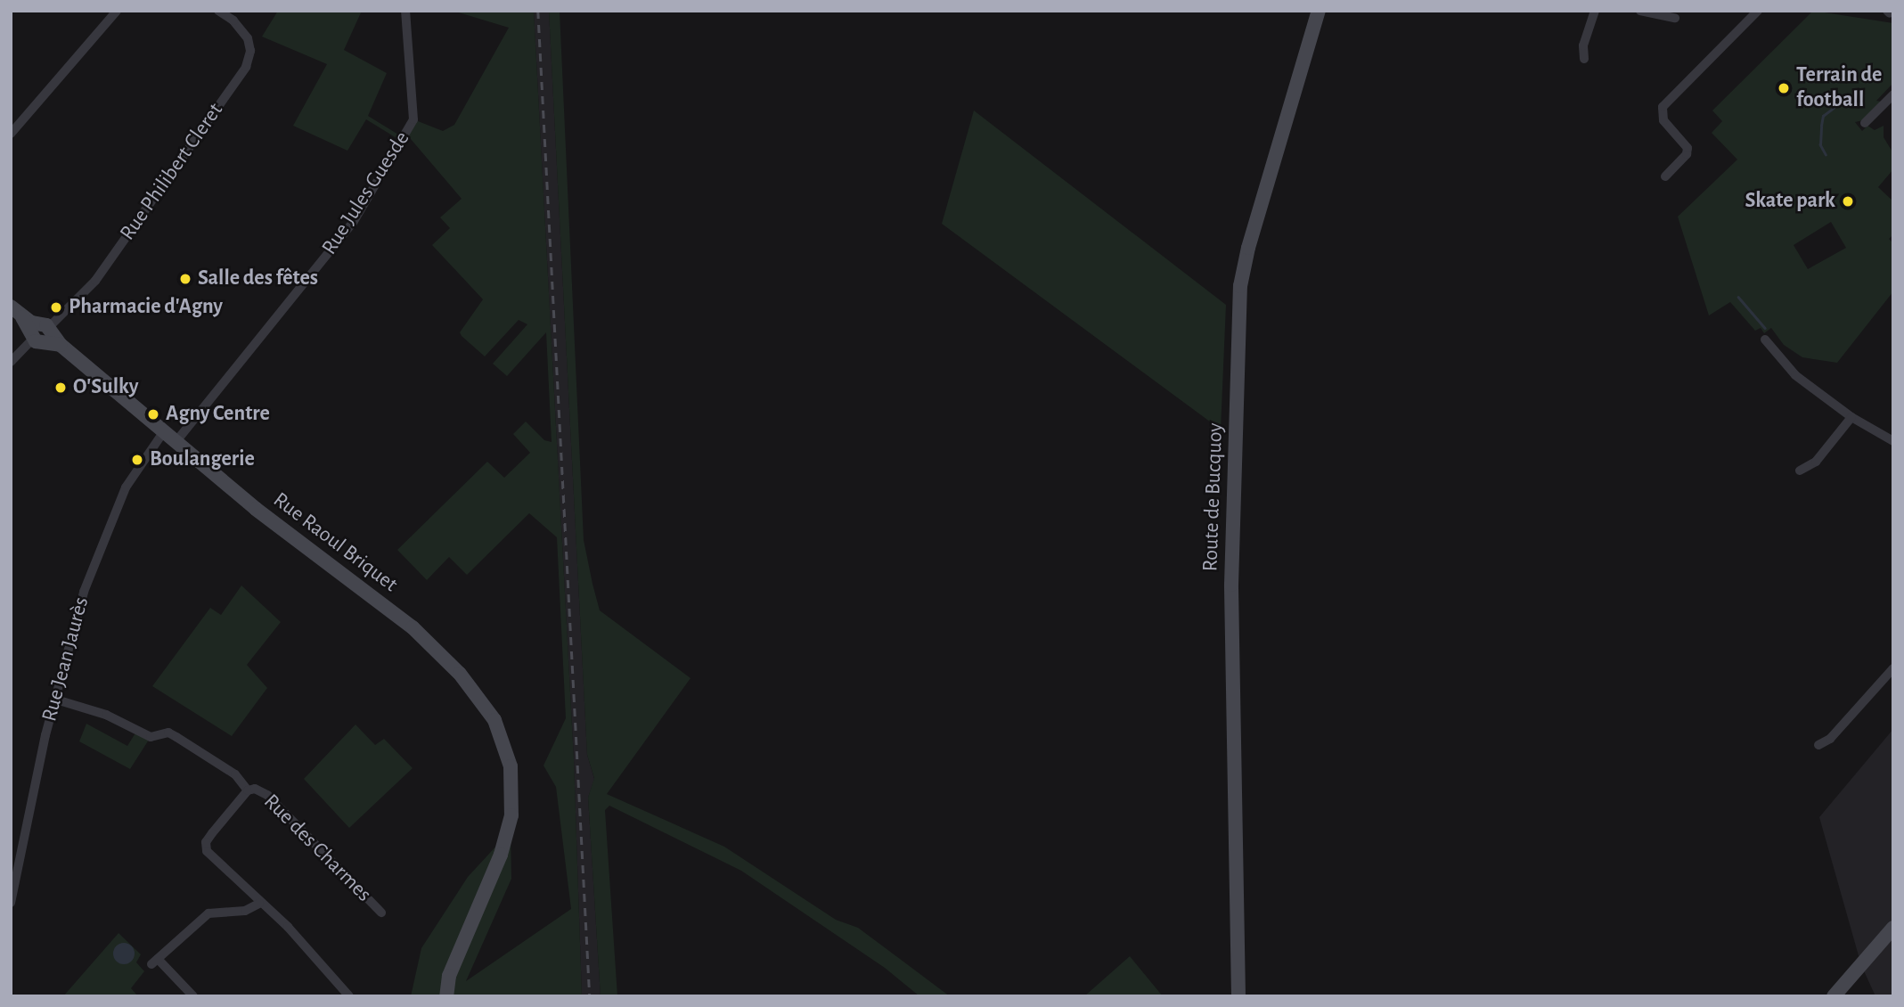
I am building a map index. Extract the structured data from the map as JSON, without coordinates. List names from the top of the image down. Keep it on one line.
{"streets":{"street":["Rue Philibert Cleret","Rue Jules Guesde","Route de Bucquoy","Rue Raoul Briquet","Rue Jean Jaurès","Rue des Charmes"]},"crossings":[["Rue Philibert Cleret","Rue Raoul Briquet"],["Rue Jules Guesde","Rue Raoul Briquet"],["Rue Raoul Briquet","Rue Jean Jaurès"],["Rue Jean Jaurès","Rue des Charmes"]],"places":["Terrain de football","Skate park","Salle des fêtes","Pharmacie d'Agny","O'Sulky","Agny Centre","Boulangerie"]}
